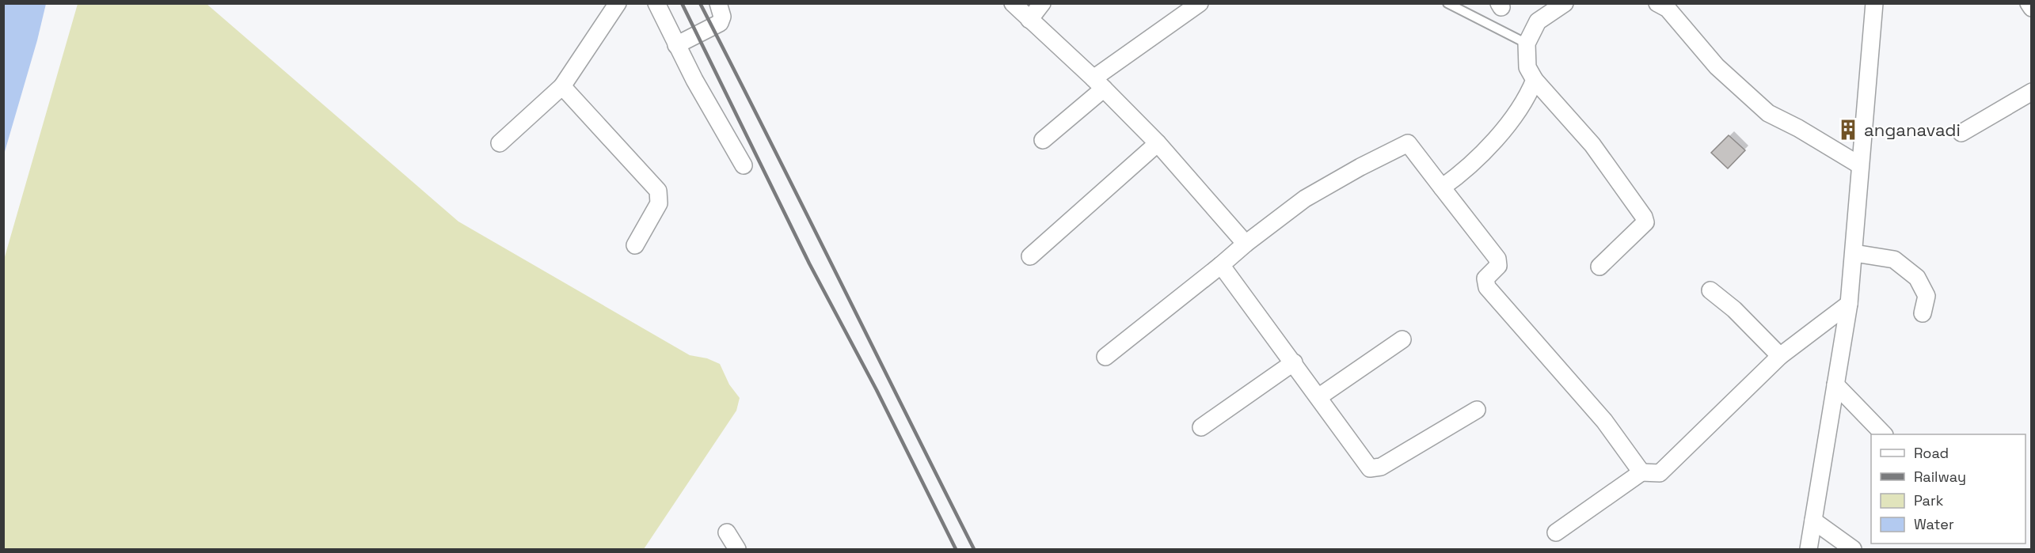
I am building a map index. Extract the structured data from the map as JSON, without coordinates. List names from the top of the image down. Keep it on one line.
{"places":{"building":["anganavadi"]},"legend":["Road","Railway","Park","Water"]}
